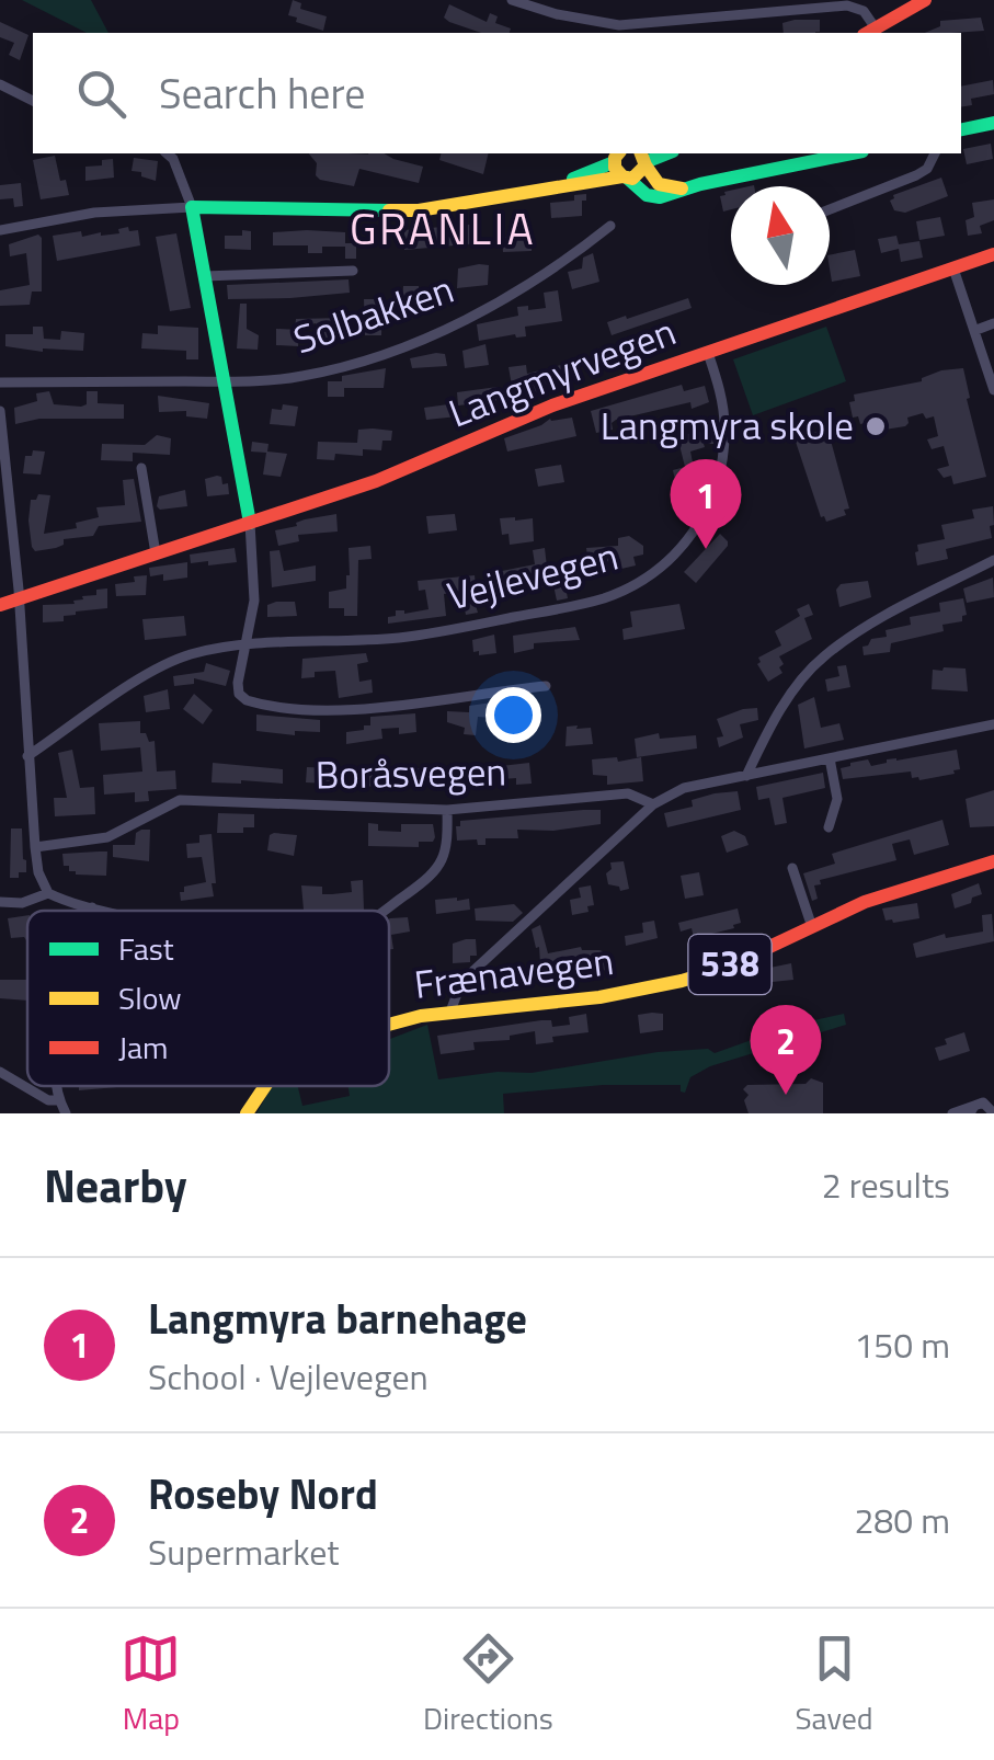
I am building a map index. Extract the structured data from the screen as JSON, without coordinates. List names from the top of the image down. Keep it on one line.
{"streets":{"main road":["Langmyrvegen","538","Frænavegen"],"street":["Solbakken","Vejlevegen","Boråsvegen"]},"crossings":[["Langmyrvegen","Vejlevegen"]],"districts":["GRANLIA"],"places":["Langmyra skole"],"legend":["Fast","Slow","Jam"],"north":"top","page":{"search":"Search here","pins":["1","2"],"heading":["Nearby","2 results"],"list":[{"mark":"1","name":"Langmyra barnehage","note":"School · Vejlevegen","value":"150 m"},{"mark":"2","name":"Roseby Nord","note":"Supermarket","value":"280 m"}],"nav":["Map","Directions","Saved"]}}
